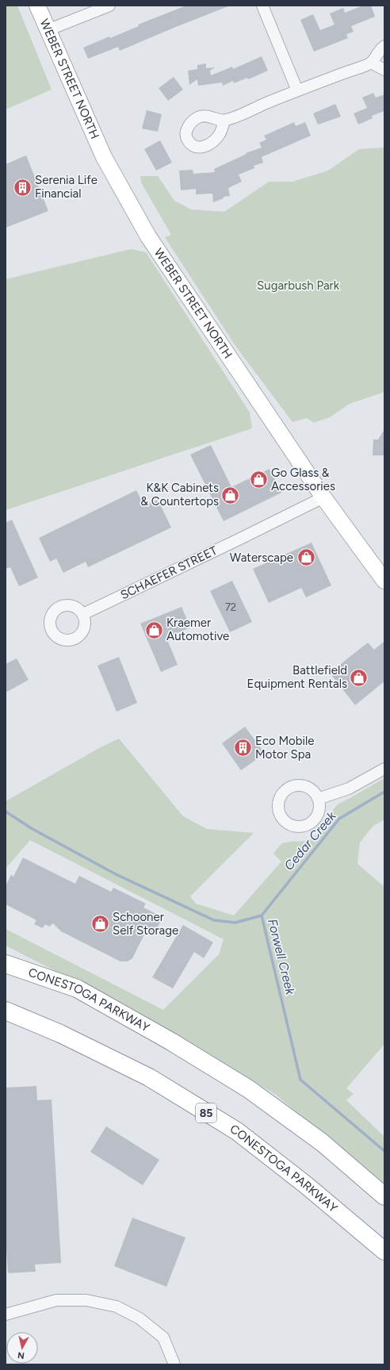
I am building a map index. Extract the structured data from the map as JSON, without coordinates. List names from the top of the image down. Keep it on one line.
{"streets":{"highway":["CONESTOGA PARKWAY","85"],"main road":["WEBER STREET NORTH"],"street":["SCHAEFER STREET"]},"crossings":[["WEBER STREET NORTH","SCHAEFER STREET"]],"water":["Cedar Creek","Forwell Creek"],"parks":["Sugarbush Park"],"places":{"building":["Serenia Life Financial","Eco Mobile Motor Spa"],"shop":["Go Glass & Accessories","K&K Cabinets & Countertops","Waterscape","Kraemer Automotive","Battlefield Equipment Rentals","Schooner Self Storage"]},"house_numbers":["72"],"north":"bottom"}
